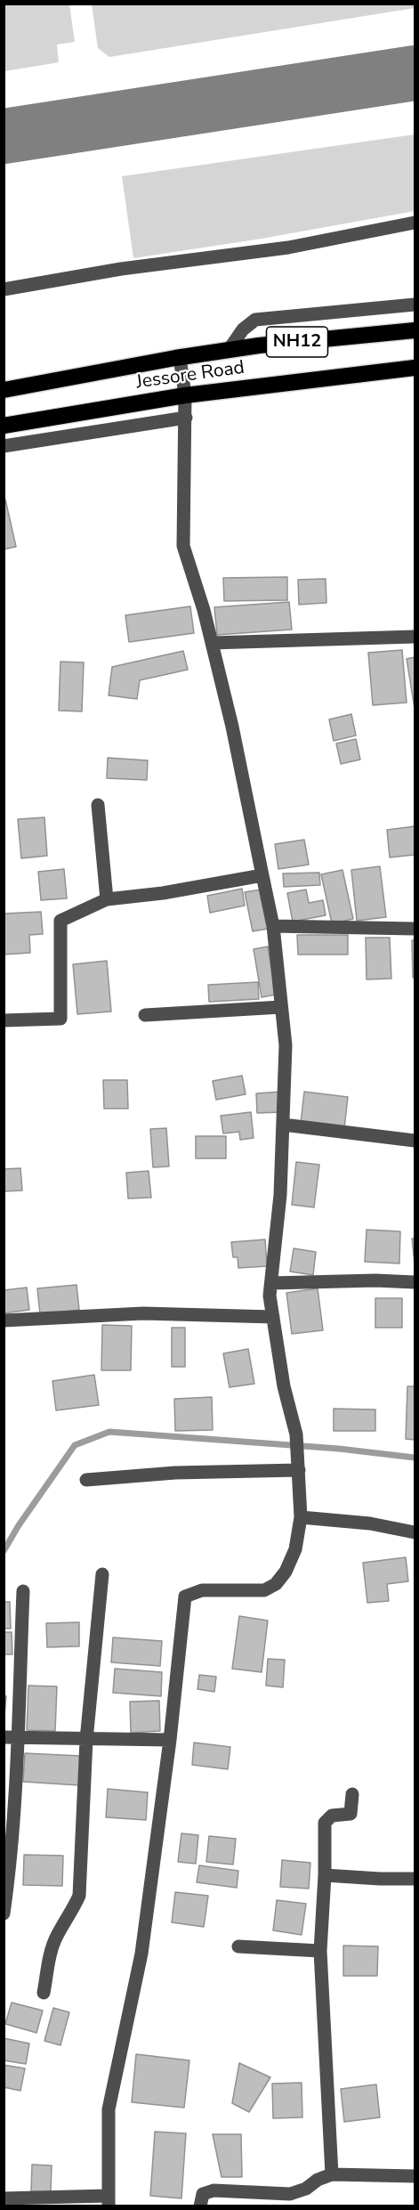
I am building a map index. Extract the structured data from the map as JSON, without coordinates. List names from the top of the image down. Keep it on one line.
{"streets":{"highway":["NH12","Jessore Road"]}}
